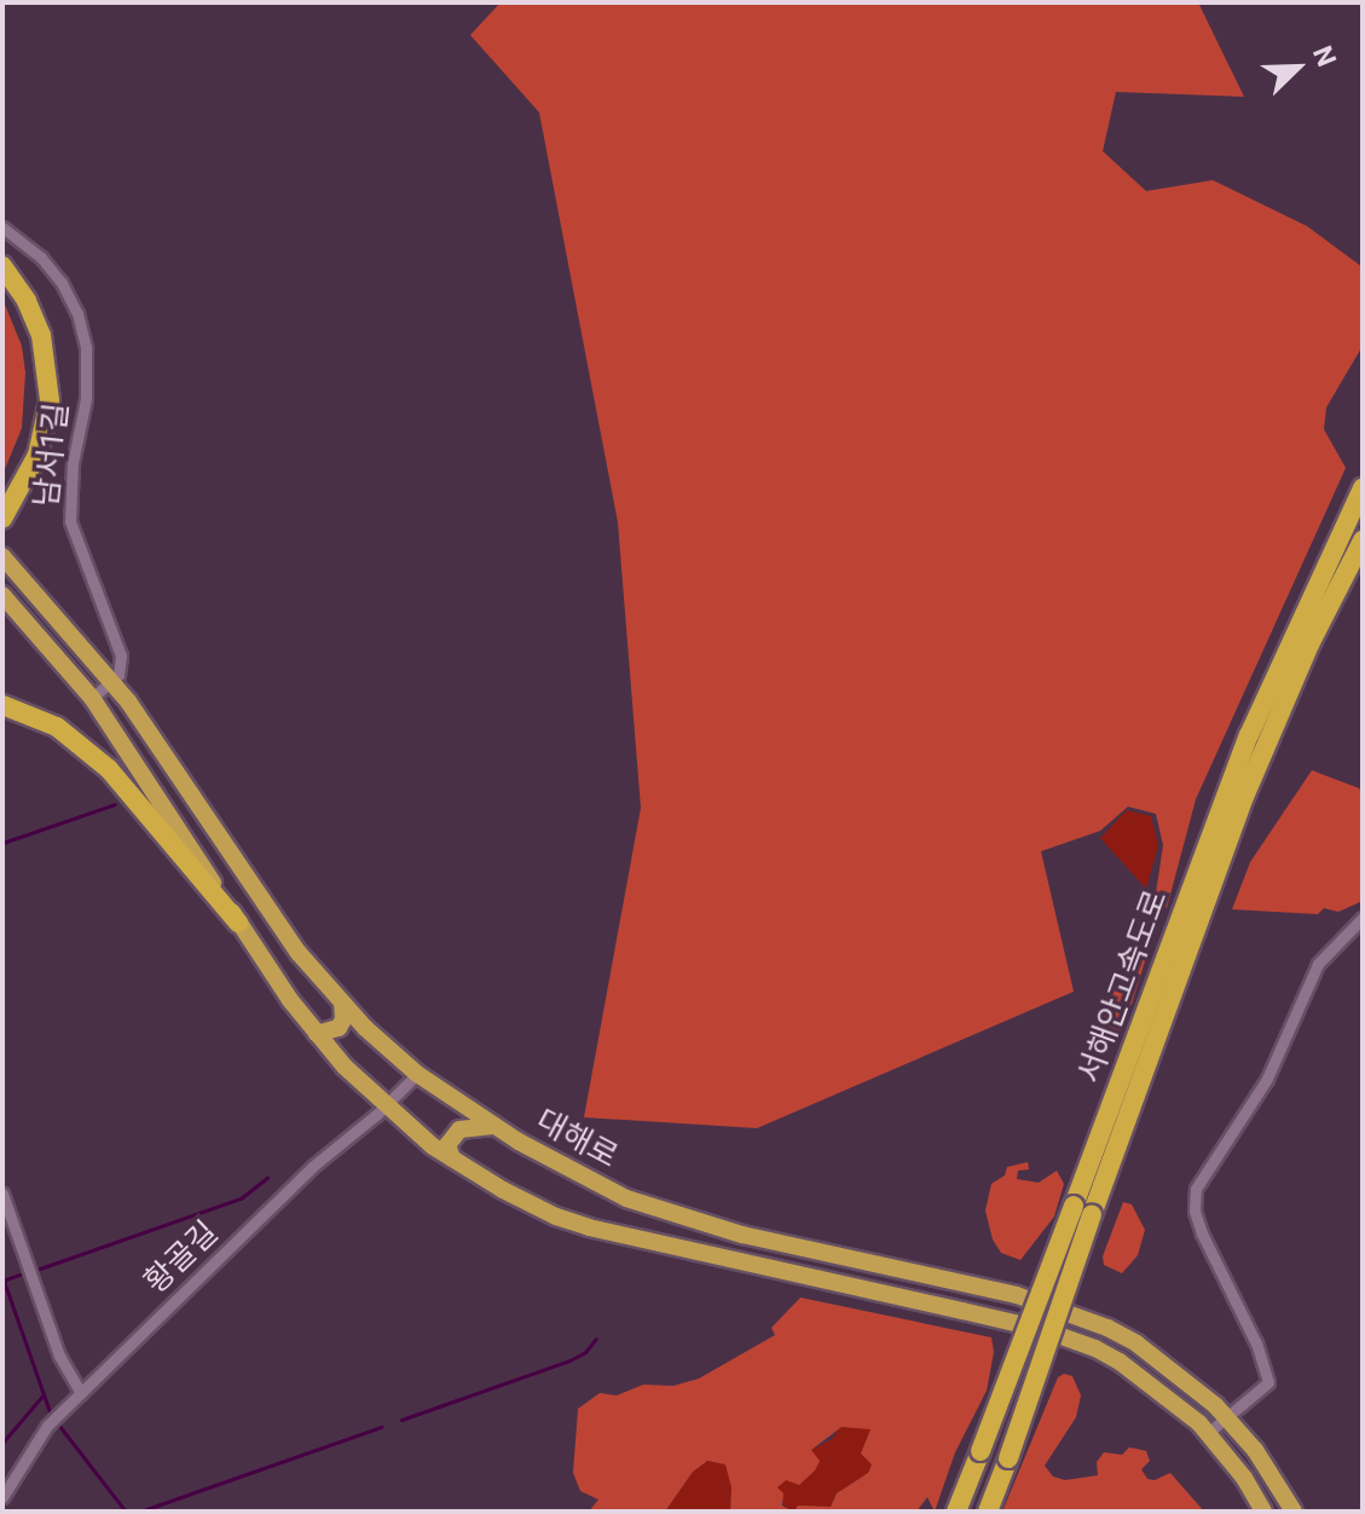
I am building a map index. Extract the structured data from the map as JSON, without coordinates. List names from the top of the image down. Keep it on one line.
{"streets":{"highway":["서해안고속도로","대해로"],"street":["남서1길","황골길"]},"crossings":[["남서1길","대해로"],["대해로","황골길"]],"north":"top right"}
